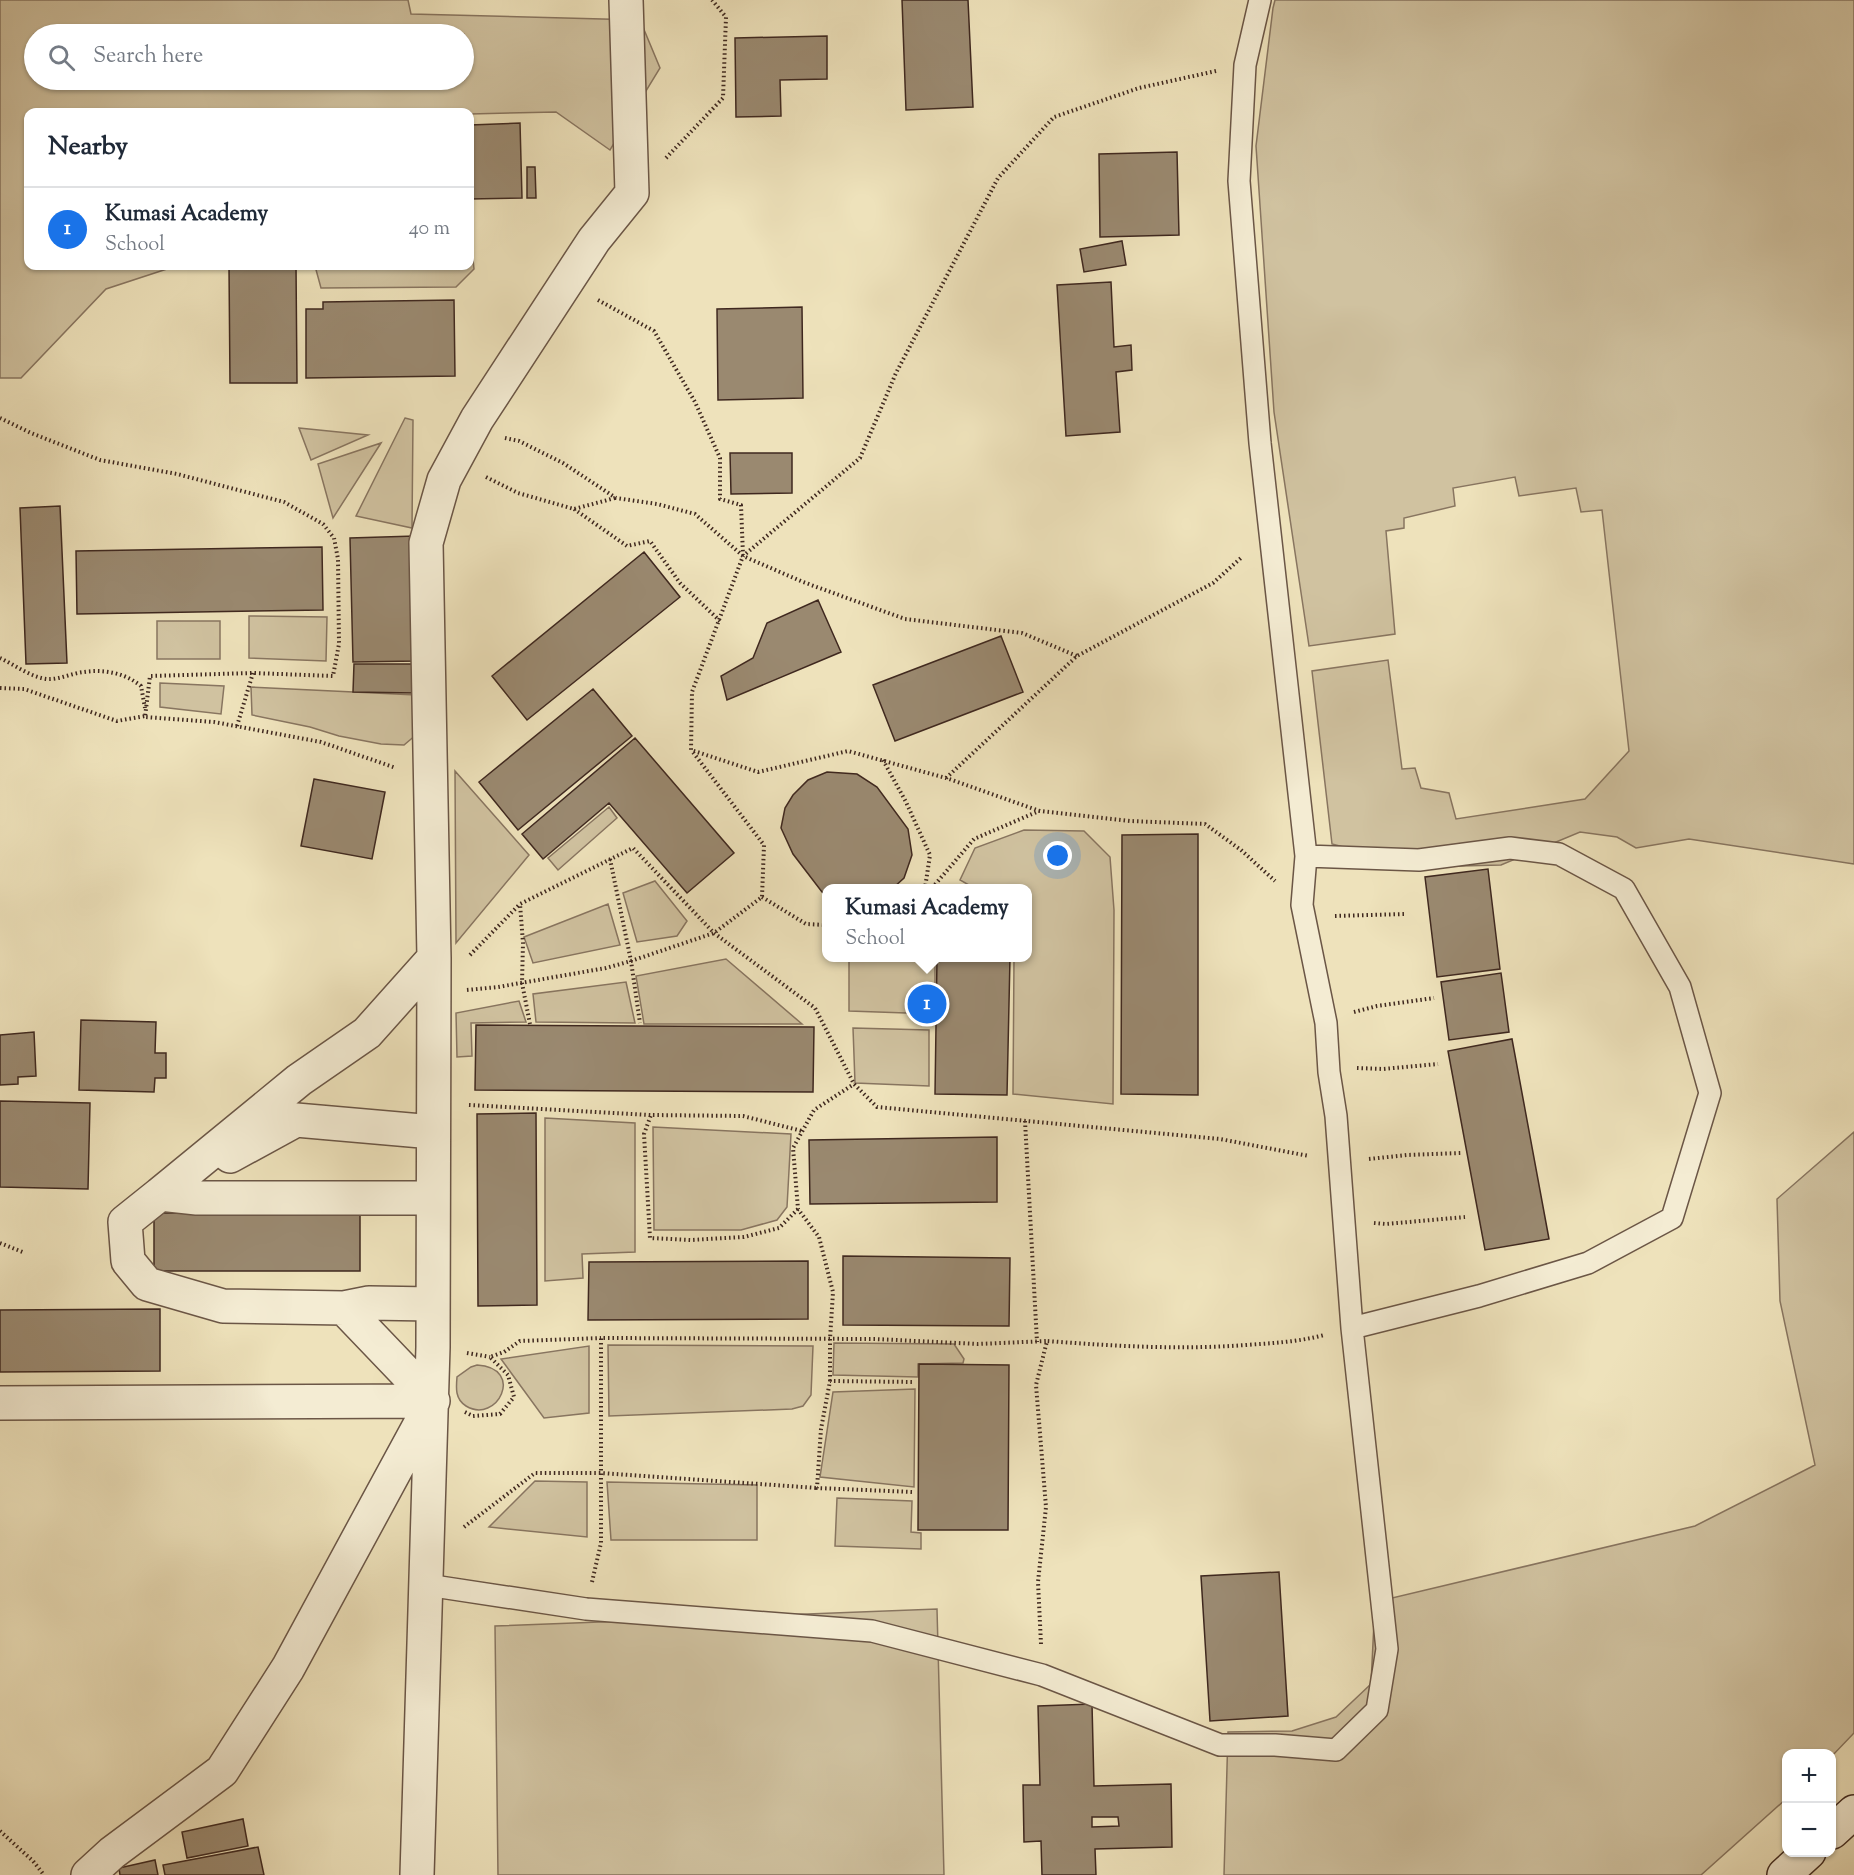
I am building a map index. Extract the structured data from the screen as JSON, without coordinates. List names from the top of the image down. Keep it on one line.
{"page":{"search":"Search here","heading":"Nearby","list":[{"mark":"1","name":"Kumasi Academy","note":"School","value":"40 m"}],"popup":["Kumasi Academy","School"],"pins":"1","map_buttons":["+","−"]}}
